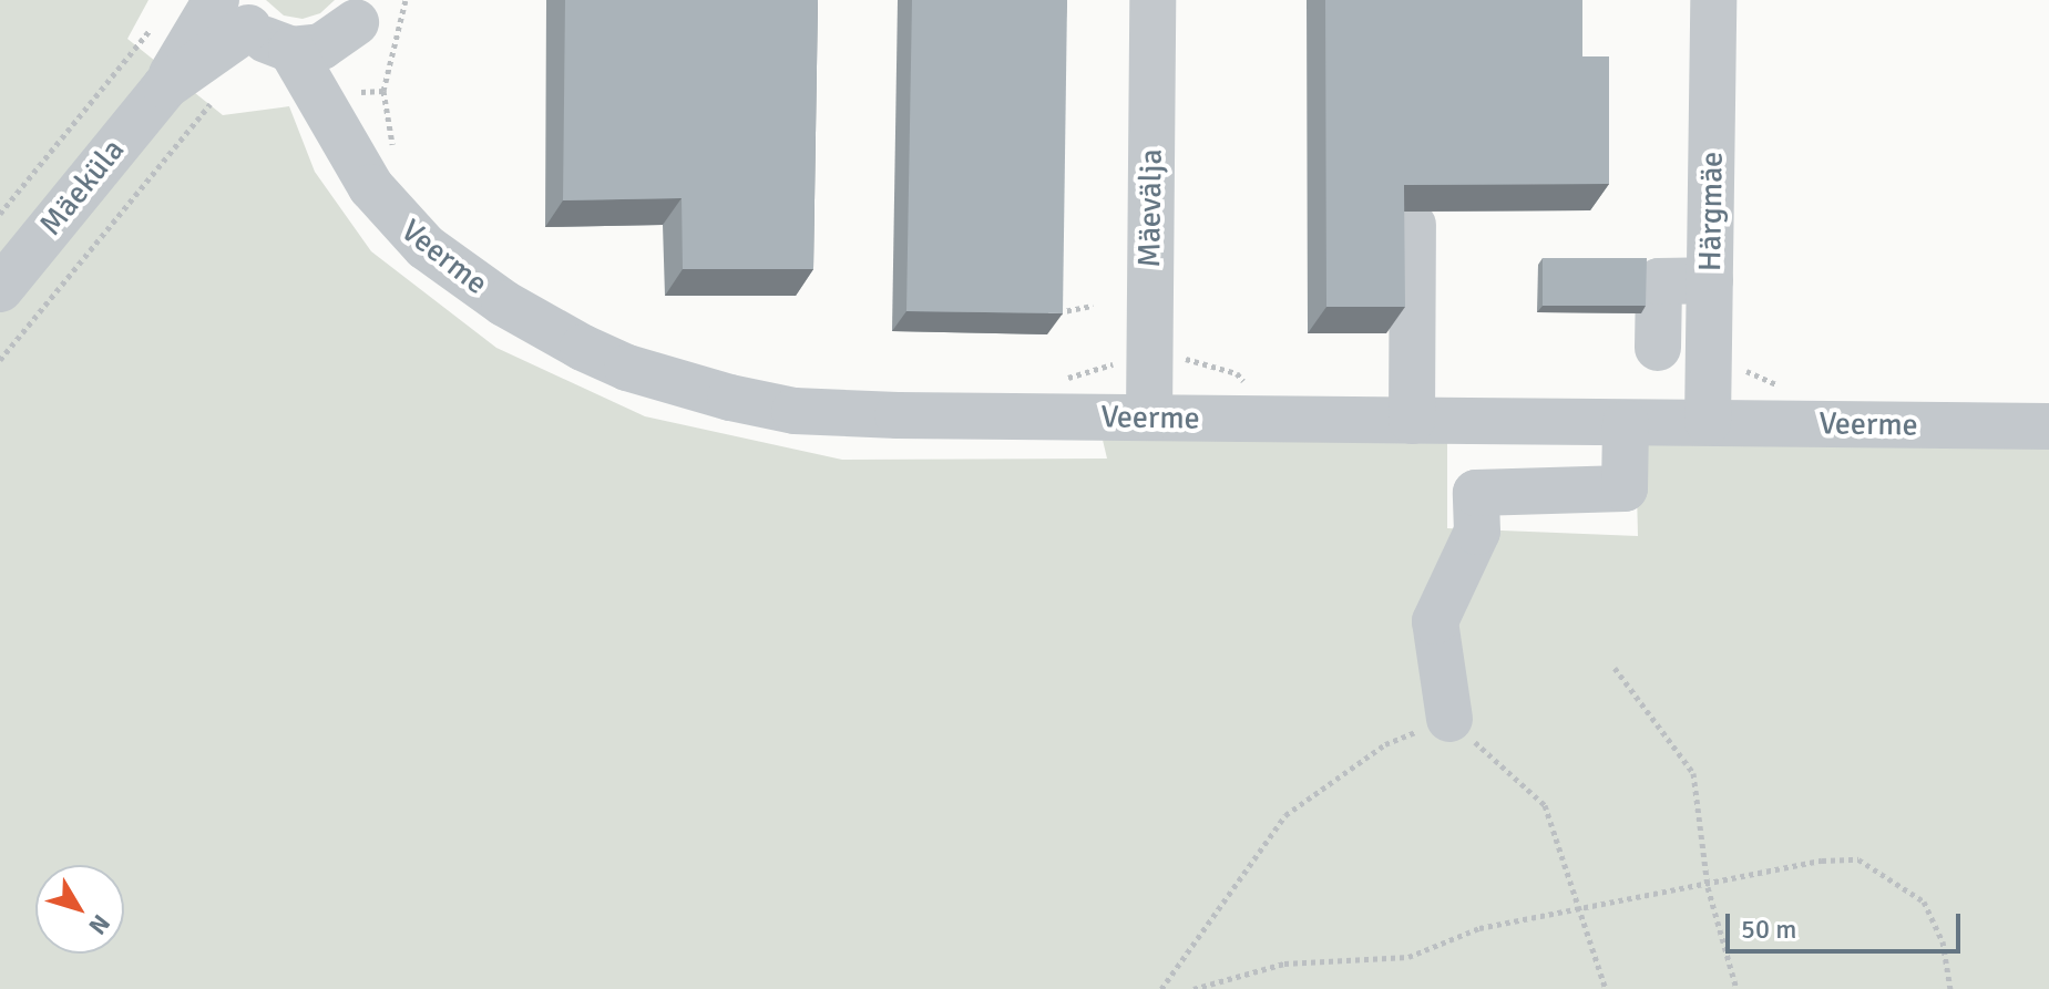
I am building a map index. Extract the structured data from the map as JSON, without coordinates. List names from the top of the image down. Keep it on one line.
{"streets":{"street":["Mäeküla","Mäevälja","Härgmäe","Veerme"]},"crossings":[["Mäevälja","Veerme"],["Härgmäe","Veerme"]],"scale_bar":"50 m","north":"bottom right"}
